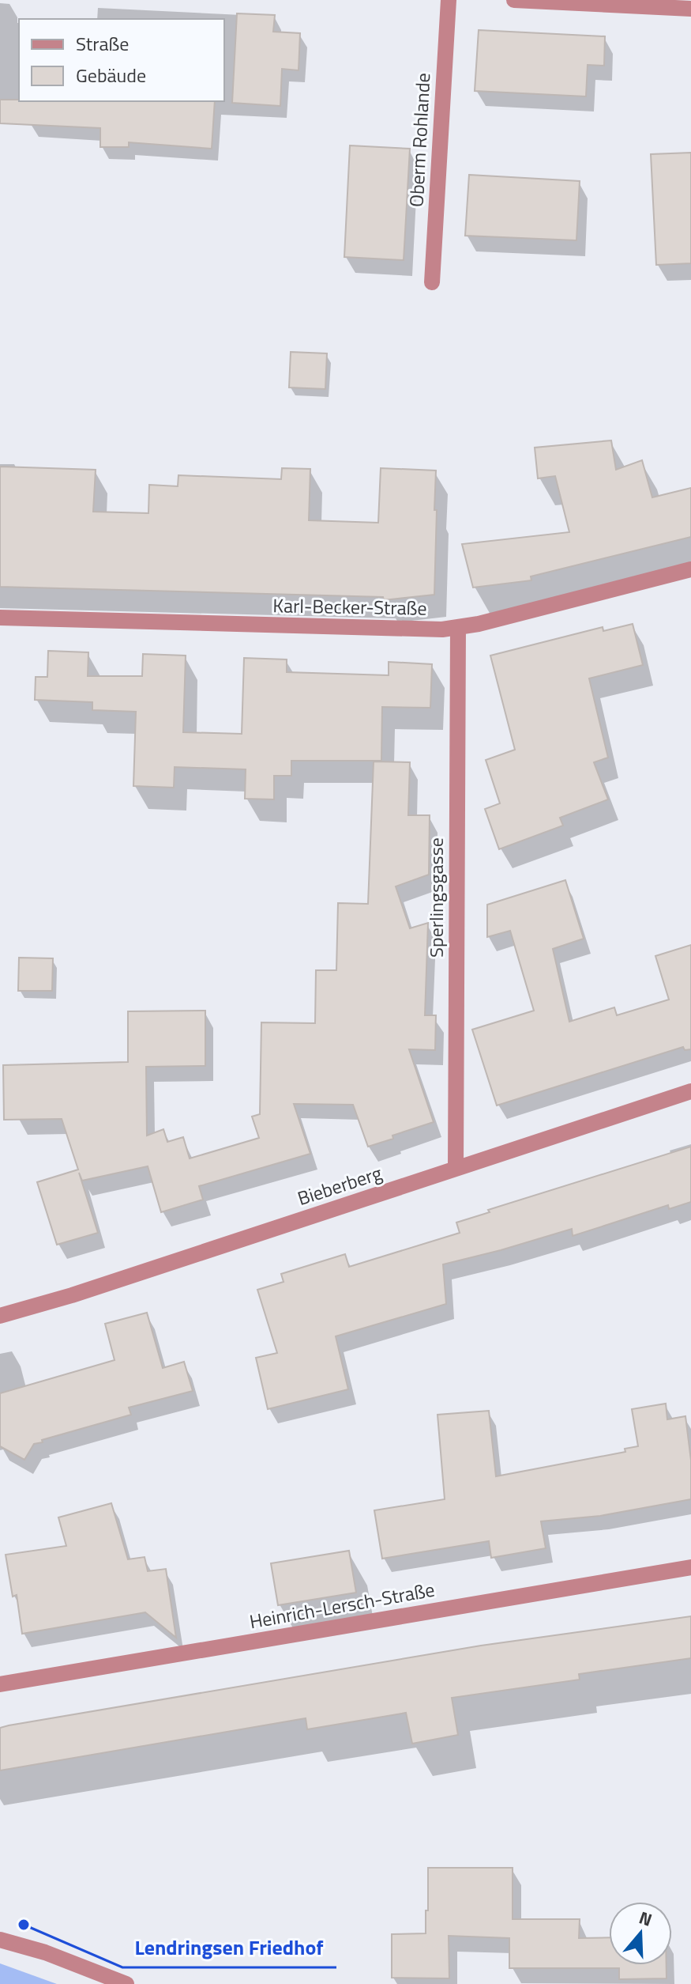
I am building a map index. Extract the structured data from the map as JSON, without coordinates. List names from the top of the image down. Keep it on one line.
{"streets":{"street":["Oberm Rohlande","Karl-Becker-Straße","Sperlingsgasse","Bieberberg","Heinrich-Lersch-Straße"]},"crossings":[["Karl-Becker-Straße","Sperlingsgasse"],["Sperlingsgasse","Bieberberg"]],"places":["Lendringsen Friedhof"],"legend":["Straße","Gebäude"],"north":"top"}
